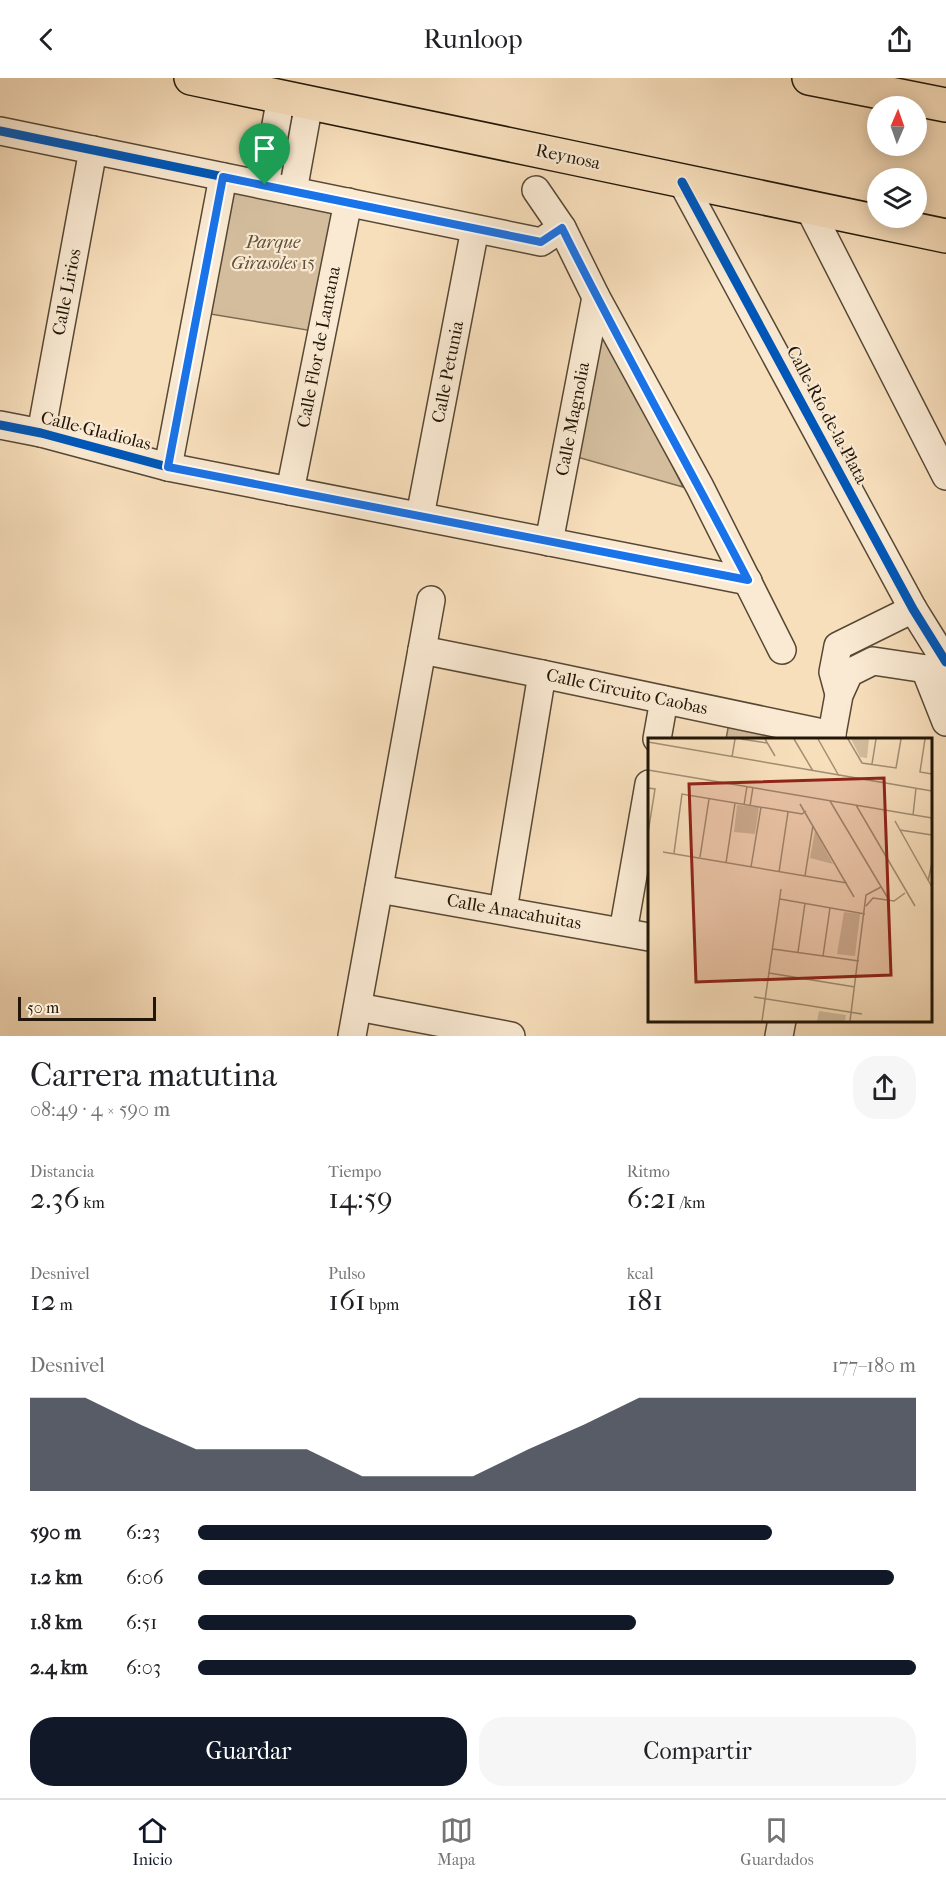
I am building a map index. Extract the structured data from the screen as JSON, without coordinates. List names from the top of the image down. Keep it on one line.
{"streets":{"main road":["Reynosa"],"street":["Calle Lirios","Calle Flor de Lantana","Calle Petunia","Calle Río de la Plata","Calle Magnolia","Calle Gladiolas","Calle Circuito Caobas","Calle Anacahuitas"]},"crossings":[["Reynosa","Calle Río de la Plata"],["Calle Lirios","Calle Gladiolas"],["Calle Flor de Lantana","Calle Gladiolas"],["Calle Petunia","Calle Gladiolas"],["Calle Magnolia","Calle Gladiolas"]],"parks":["Parque Girasoles 15"],"scale_bar":"50 m","north":"top","page":{"header":"Runloop","scale":"50 m","heading":["Carrera matutina","08:49 · 4 × 590 m"],"stats":[["Distancia","2.36 km"],["Tiempo","14:59"],["Ritmo","6:21 /km"],["Desnivel","12 m"],["Pulso","161 bpm"],["kcal","181"]],"chart":["Desnivel","177–180 m"],"list":[{"name":"590 m","note":"6:23"},{"name":"1.2 km","note":"6:06"},{"name":"1.8 km","note":"6:51"},{"name":"2.4 km","note":"6:03"}],"buttons":["Guardar","Compartir"],"tabs":["Inicio","Mapa","Guardados"]}}
